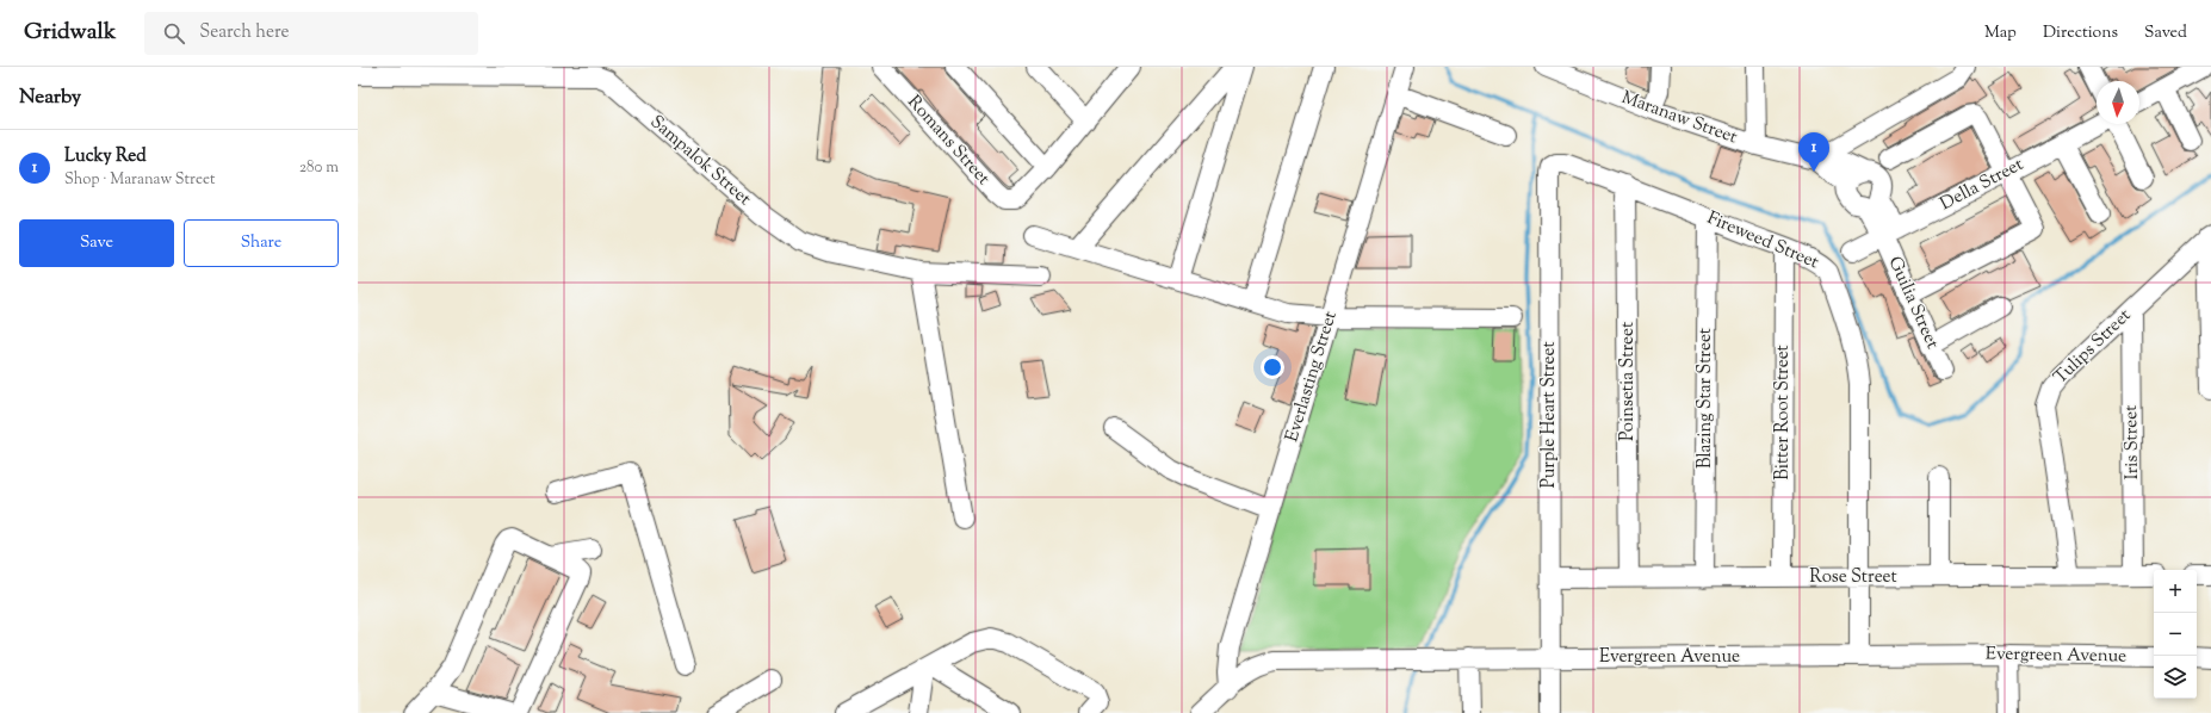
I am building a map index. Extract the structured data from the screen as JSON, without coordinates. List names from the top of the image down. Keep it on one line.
{"streets":{"street":["Maranaw Street","Romans Street","Sampalok Street","Della Street","Fireweed Street","Guilia Street","Tulips Street","Everlasting Street","Poinsetia Street","Blazing Star Street","Bitter Root Street","Purple Heart Street","Iris Street","Rose Street","Evergreen Avenue"]},"crossings":[["Maranaw Street","Della Street"],["Maranaw Street","Guilia Street"],["Della Street","Guilia Street"],["Fireweed Street","Poinsetia Street"],["Fireweed Street","Blazing Star Street"],["Fireweed Street","Bitter Root Street"],["Fireweed Street","Purple Heart Street"],["Fireweed Street","Rose Street"],["Fireweed Street","Evergreen Avenue"],["Tulips Street","Iris Street"],["Tulips Street","Rose Street"],["Everlasting Street","Evergreen Avenue"],["Poinsetia Street","Rose Street"],["Blazing Star Street","Rose Street"],["Bitter Root Street","Rose Street"],["Purple Heart Street","Rose Street"],["Purple Heart Street","Evergreen Avenue"],["Iris Street","Rose Street"]],"north":"bottom","page":{"header":"Gridwalk","search":"Search here","nav":["Map","Directions","Saved"],"heading":"Nearby","list":[{"mark":"1","name":"Lucky Red","note":"Shop · Maranaw Street","value":"280 m"}],"pins":"1","buttons":["Save","Share"],"map_buttons":["+","−"]}}
